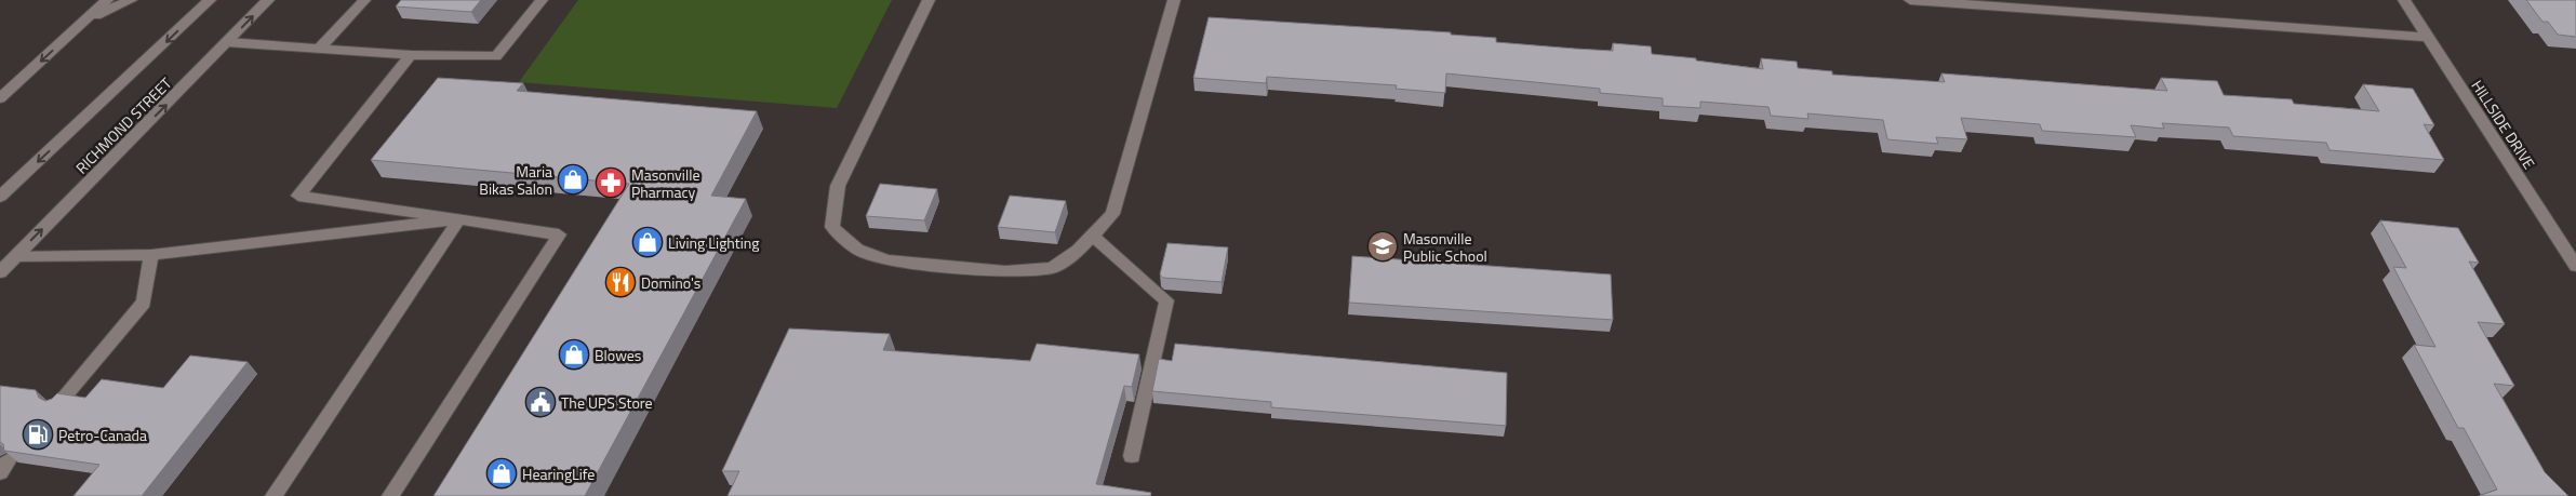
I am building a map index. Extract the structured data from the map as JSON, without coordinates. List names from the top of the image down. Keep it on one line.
{"streets":{"main road":["RICHMOND STREET"],"street":["HILLSIDE DRIVE"]},"places":{"shop":["Maria Bikas Salon","Living Lighting","Blowes","HearingLife"],"pharmacy":["Masonville Pharmacy"],"school or university":["Masonville Public School"],"restaurant":["Domino's"],"public building":["The UPS Store"],"fuel station":["Petro-Canada"]}}
